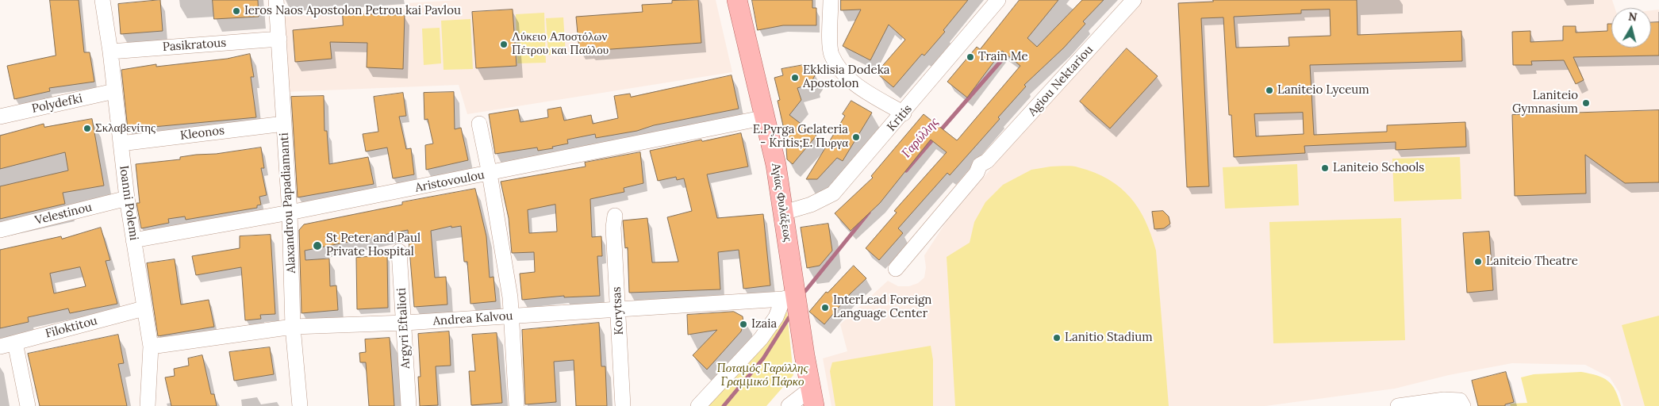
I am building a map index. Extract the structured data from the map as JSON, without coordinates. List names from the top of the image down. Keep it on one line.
{"streets":{"main road":["Αγίας Φυλάξεως"],"street":["Pasikratous","Agiou Nektariou","Polydefki","Kritis","Kleonos","Aristovoulou","Ioanni Polemi","Alaxandrou Papadiamanti","Velestinou","Korytsas","Andrea Kalvou","Filoktitou","Argyri Eftalioti"]},"crossings":[["Pasikratous","Ioanni Polemi"],["Pasikratous","Alaxandrou Papadiamanti"],["Polydefki","Ioanni Polemi"],["Kritis","Αγίας Φυλάξεως"],["Kleonos","Ioanni Polemi"],["Kleonos","Alaxandrou Papadiamanti"],["Aristovoulou","Αγίας Φυλάξεως"],["Aristovoulou","Ioanni Polemi"],["Aristovoulou","Alaxandrou Papadiamanti"],["Αγίας Φυλάξεως","Andrea Kalvou"],["Ioanni Polemi","Velestinou"],["Ioanni Polemi","Andrea Kalvou"],["Ioanni Polemi","Filoktitou"],["Alaxandrou Papadiamanti","Andrea Kalvou"],["Korytsas","Andrea Kalvou"],["Andrea Kalvou","Argyri Eftalioti"]],"water":["Γαρύλλης"],"parks":["Ποταμός Γαρύλλης Γραμμικό Πάρκο"],"places":["Ieros Naos Apostolon Petrou kai Pavlou","Λύκειο Αποστόλων Πέτρου και Παύλου","Train Me","Ekklisia Dodeka Apostolon","Laniteio Lyceum","Laniteio Gymnasium","Σκλαβενίτης","E.Pyrga Gelateria - Kritis;Ε. Πυργα","Laniteio Schools","St Peter and Paul Private Hospital","Laniteio Theatre","InterLead Foreign Language Center","Izaia","Lanitio Stadium"],"north":"top"}
